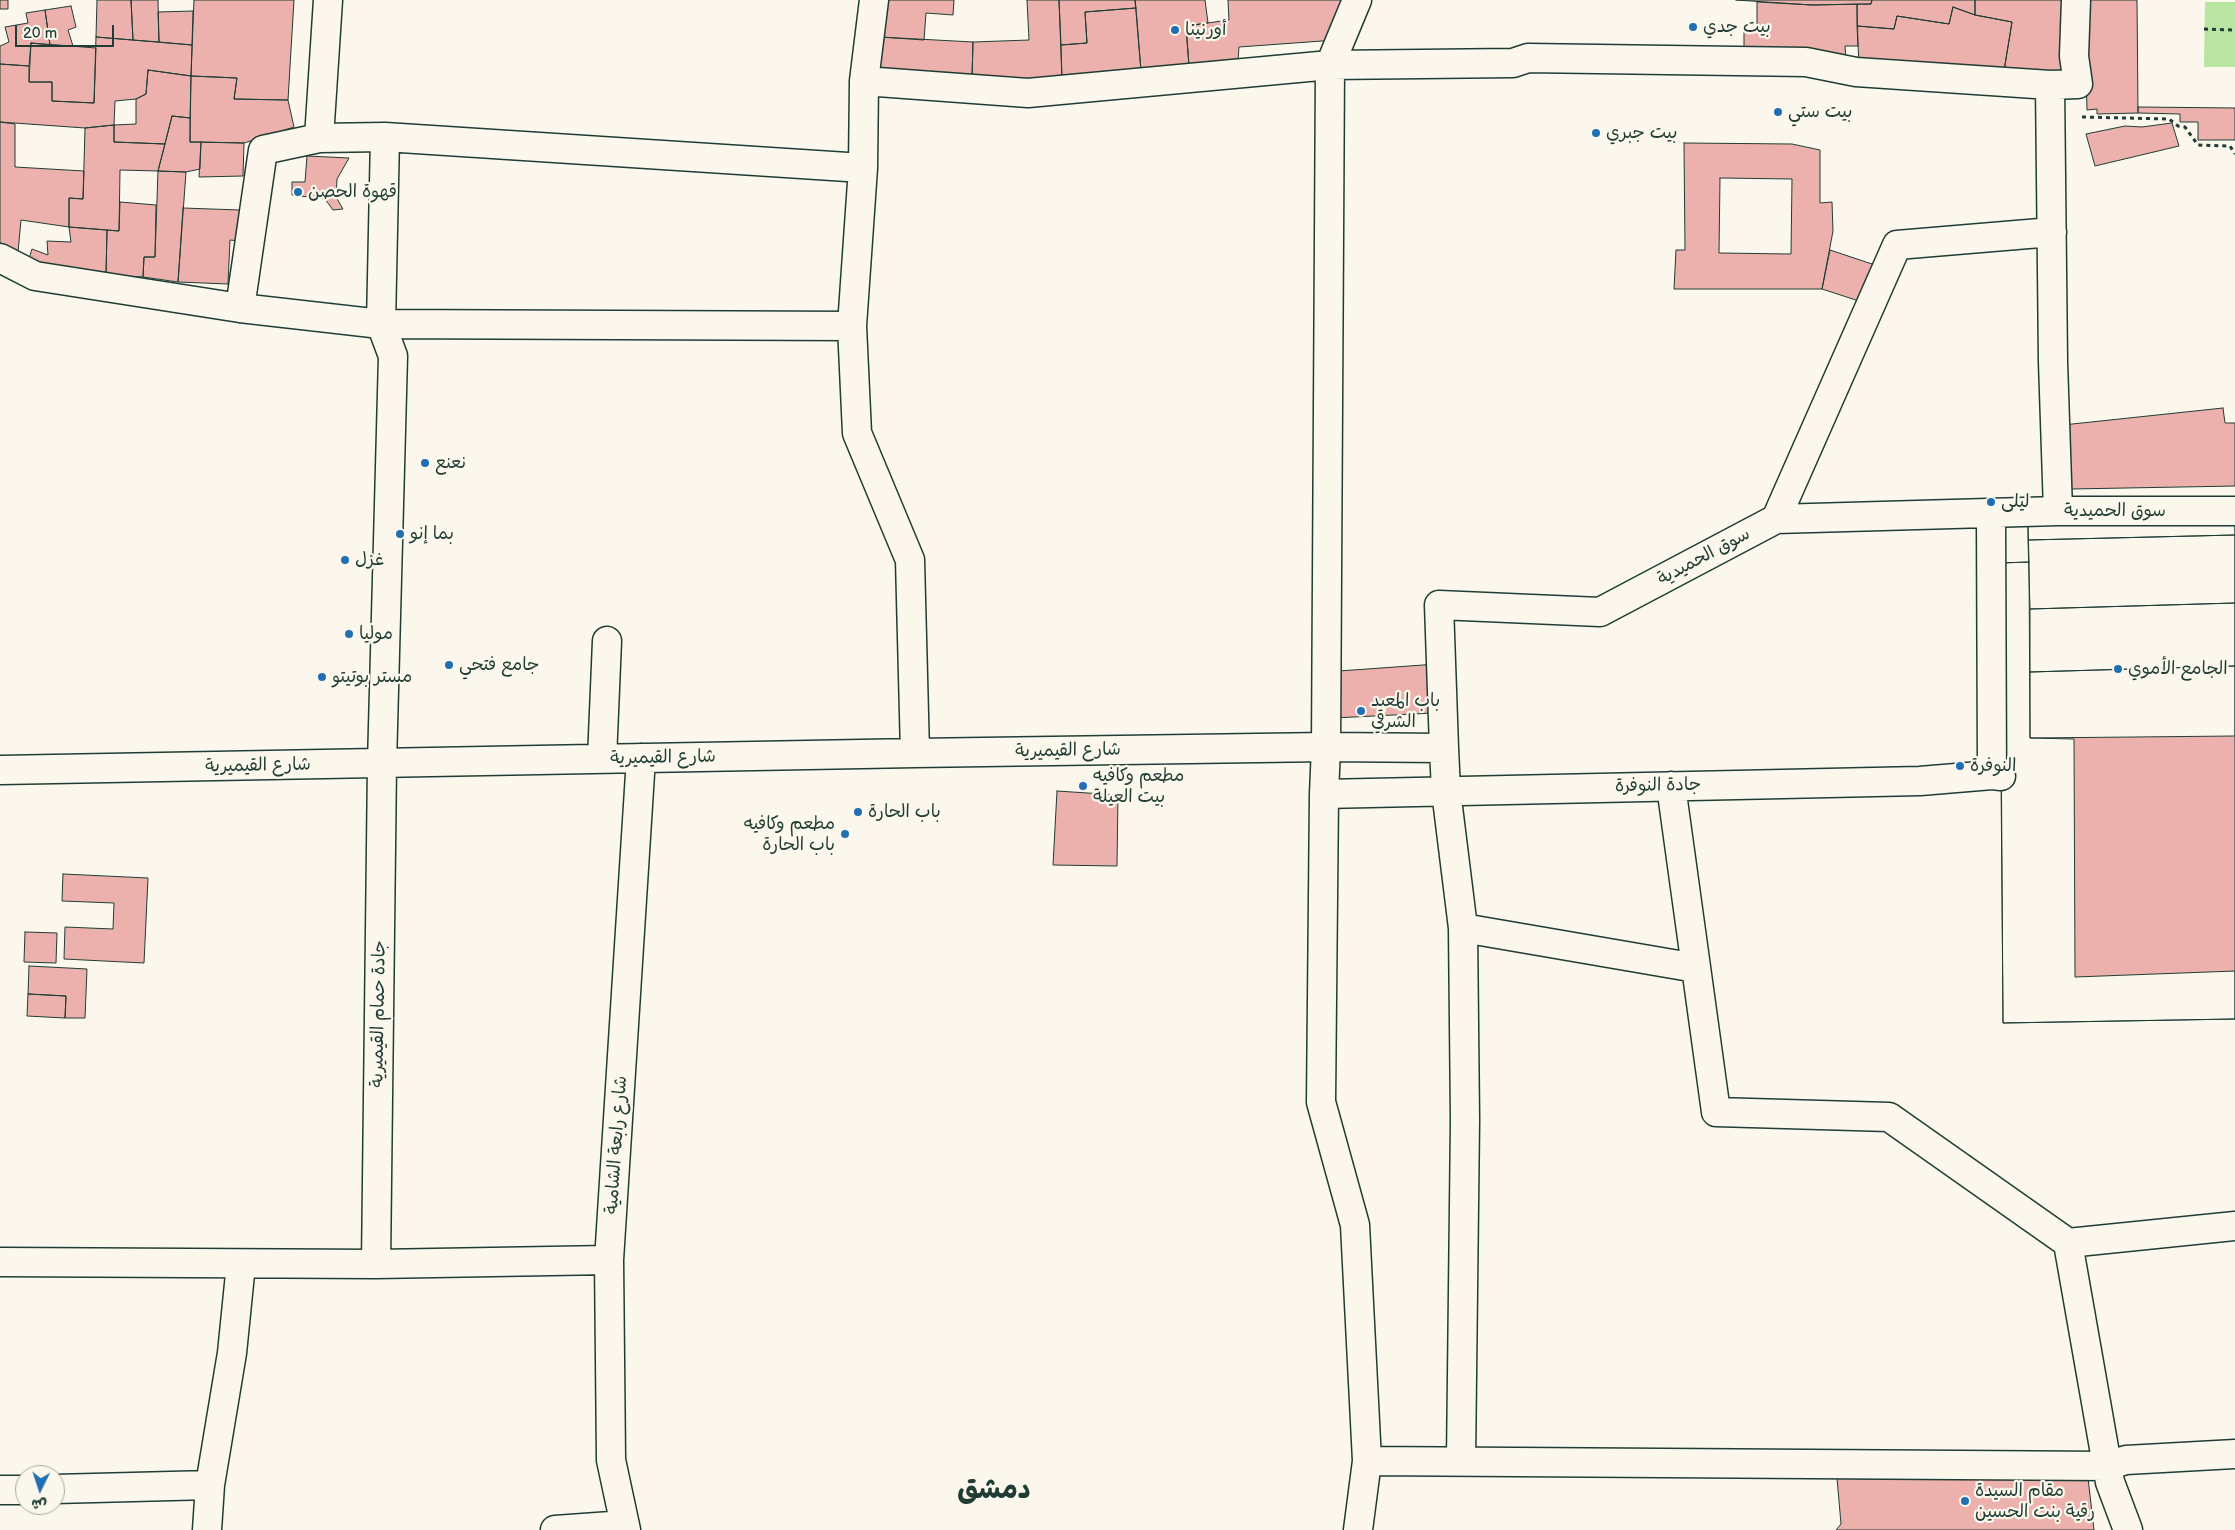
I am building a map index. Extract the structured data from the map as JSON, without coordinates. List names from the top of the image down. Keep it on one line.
{"streets":{"street":["سوق الحميدية","شارع القيميرية","جادة النوفرة","جادة حمام القيميرية","شارع رابعة الشامية"]},"crossings":[["سوق الحميدية","جادة النوفرة"],["شارع القيميرية","جادة حمام القيميرية"],["شارع القيميرية","شارع رابعة الشامية"]],"districts":["دمشق"],"places":["بيت جدي","أورنينا","بيت ستي","بيت جبري","قهوة الحصن","نعنع","ليلى","بما إنو","غزل","موليا","جامع فتحي","الجامع الأموي","مستر بوتيتو","باب المعبد الشرقي","النوفرة","مطعم وكافيه بيت العيلة","باب الحارة","مطعم وكافيه باب الحارة","مقام السيدة رقية بنت الحسين"],"scale_bar":"20 m","north":"bottom"}
